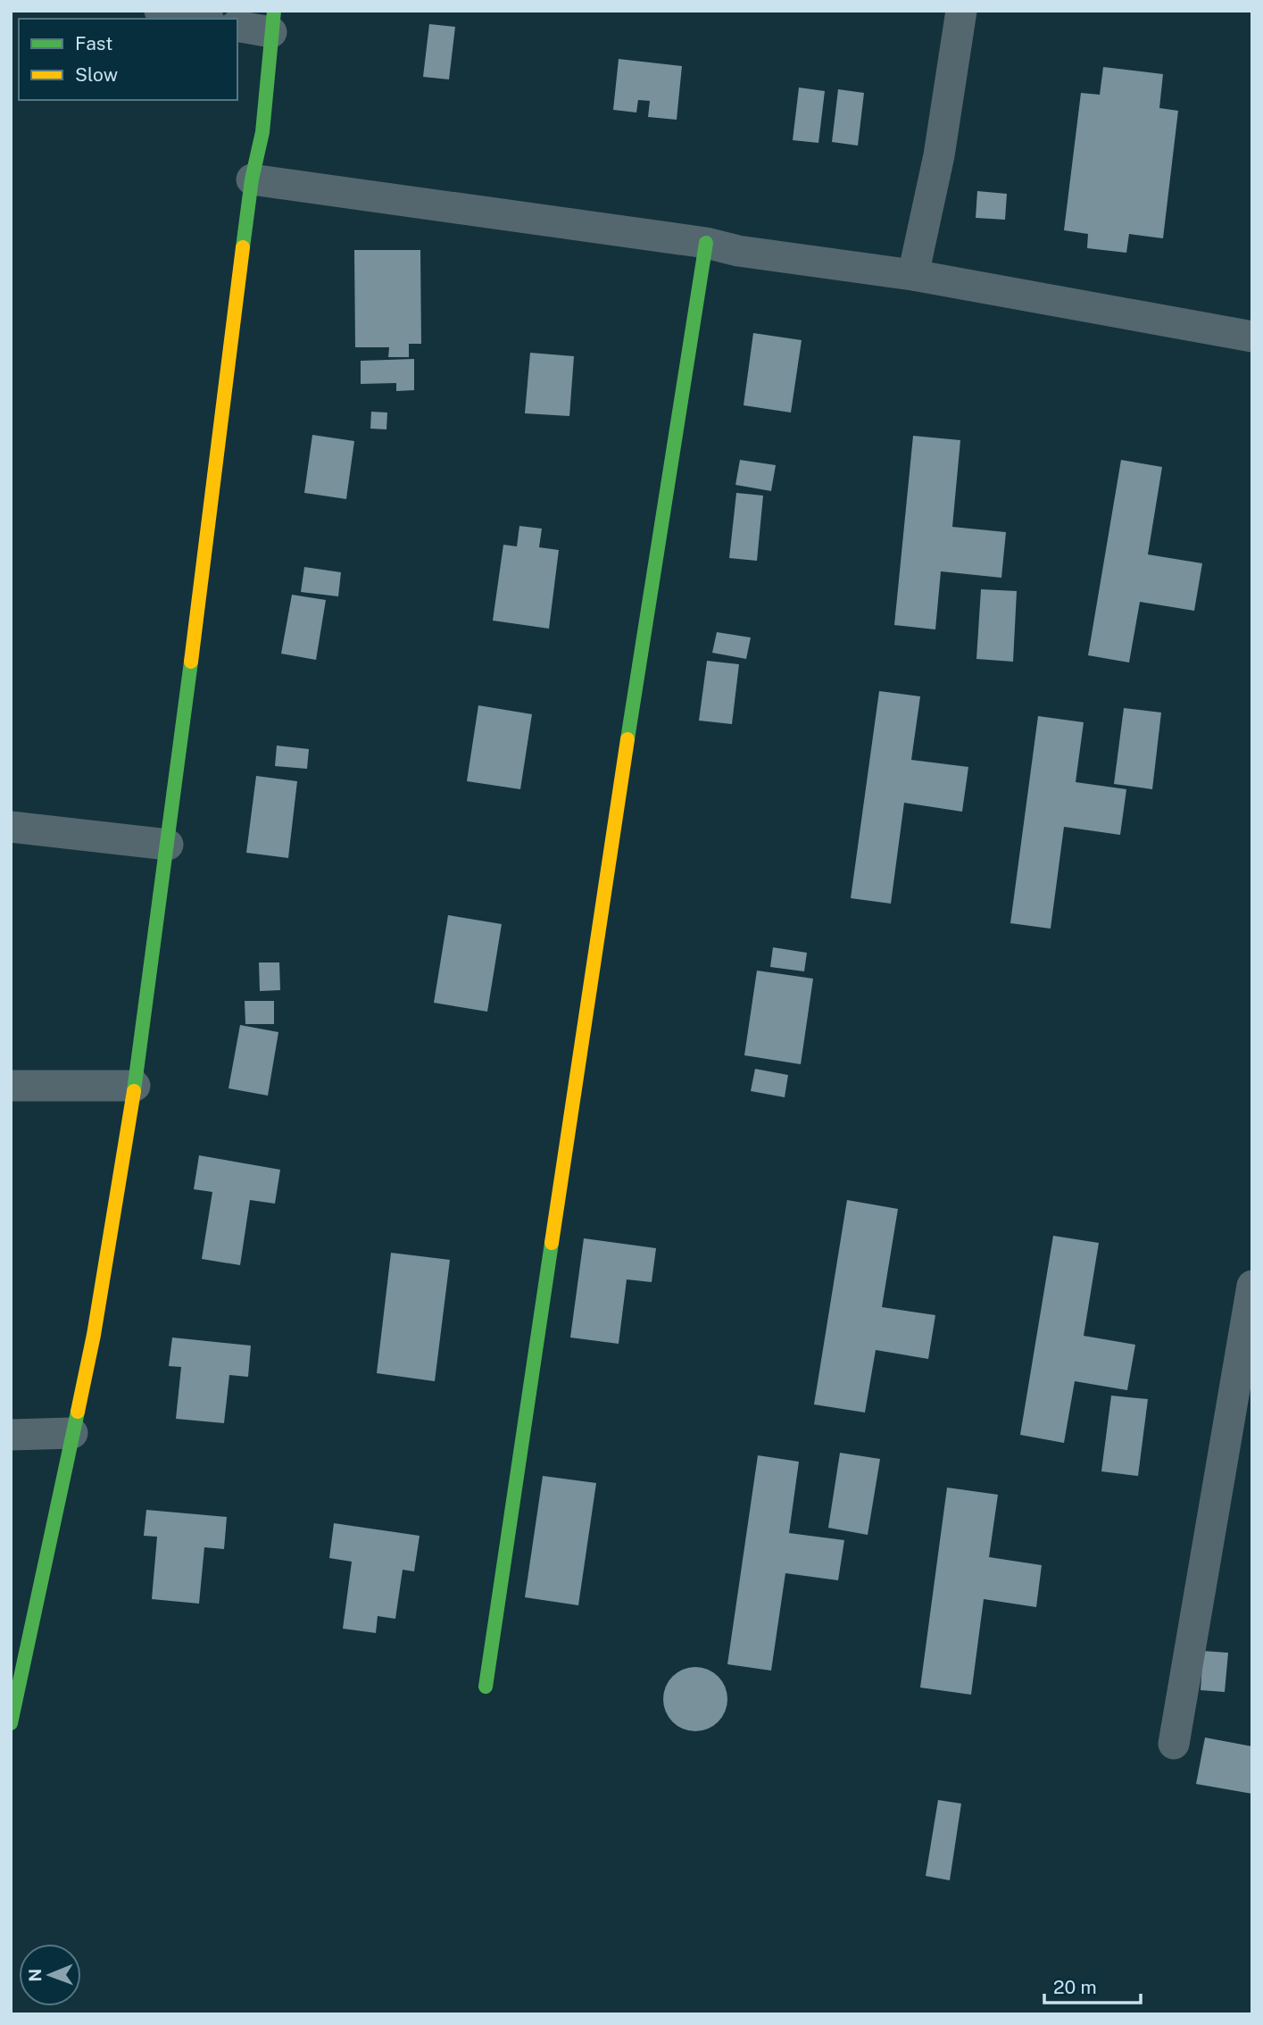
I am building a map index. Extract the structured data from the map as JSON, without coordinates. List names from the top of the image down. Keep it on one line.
{"legend":["Fast","Slow"],"scale_bar":"20 m","north":"left"}
